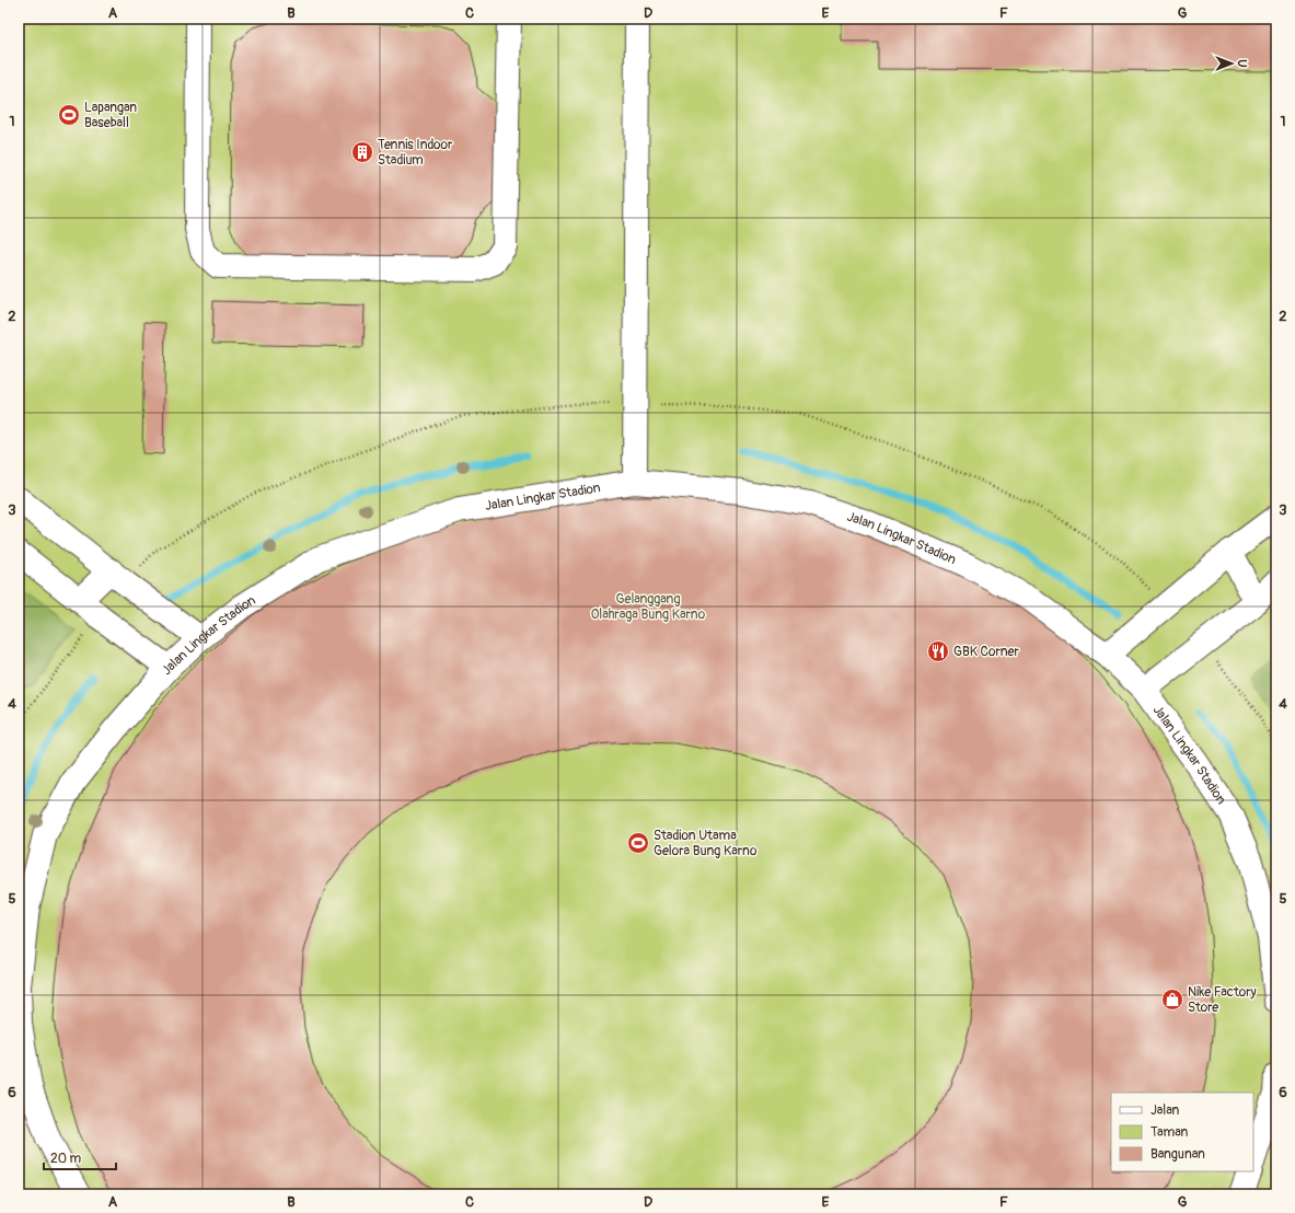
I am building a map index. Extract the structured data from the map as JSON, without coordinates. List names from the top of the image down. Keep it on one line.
{"streets":{"street":["Jalan Lingkar Stadion"]},"parks":["Gelanggang Olahraga Bung Karno"],"places":{"sports":["Lapangan Baseball","Stadion Utama Gelora Bung Karno"],"building":["Tennis Indoor Stadium"],"restaurant":["GBK Corner"],"shop":["Nike Factory Store"]},"legend":["Jalan","Taman","Bangunan"],"scale_bar":"20 m","north":"right","grid":{"columns":["A","B","C","D","E","F","G"],"rows":["1","2","3","4","5","6"]}}
